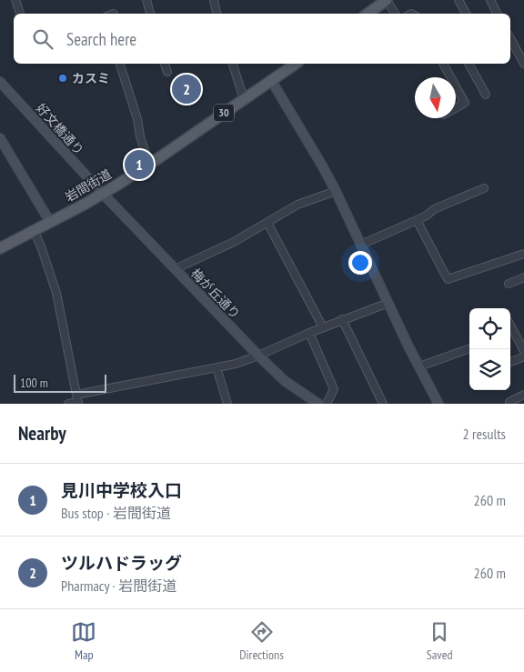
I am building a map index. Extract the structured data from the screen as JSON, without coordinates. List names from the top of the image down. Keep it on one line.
{"streets":{"main road":["30","岩間街道"],"street":["好文橋通り","梅が丘通り"]},"crossings":[["好文橋通り","岩間街道"],["好文橋通り","梅が丘通り"],["岩間街道","梅が丘通り"]],"places":["カスミ"],"scale_bar":"100 m","north":"bottom","page":{"search":"Search here","pins":["2","1"],"scale":"100 m","heading":["Nearby","2 results"],"list":[{"mark":"1","name":"見川中学校入口","note":"Bus stop · 岩間街道","value":"260 m"},{"mark":"2","name":"ツルハドラッグ","note":"Pharmacy · 岩間街道","value":"260 m"}],"nav":["Map","Directions","Saved"]}}
